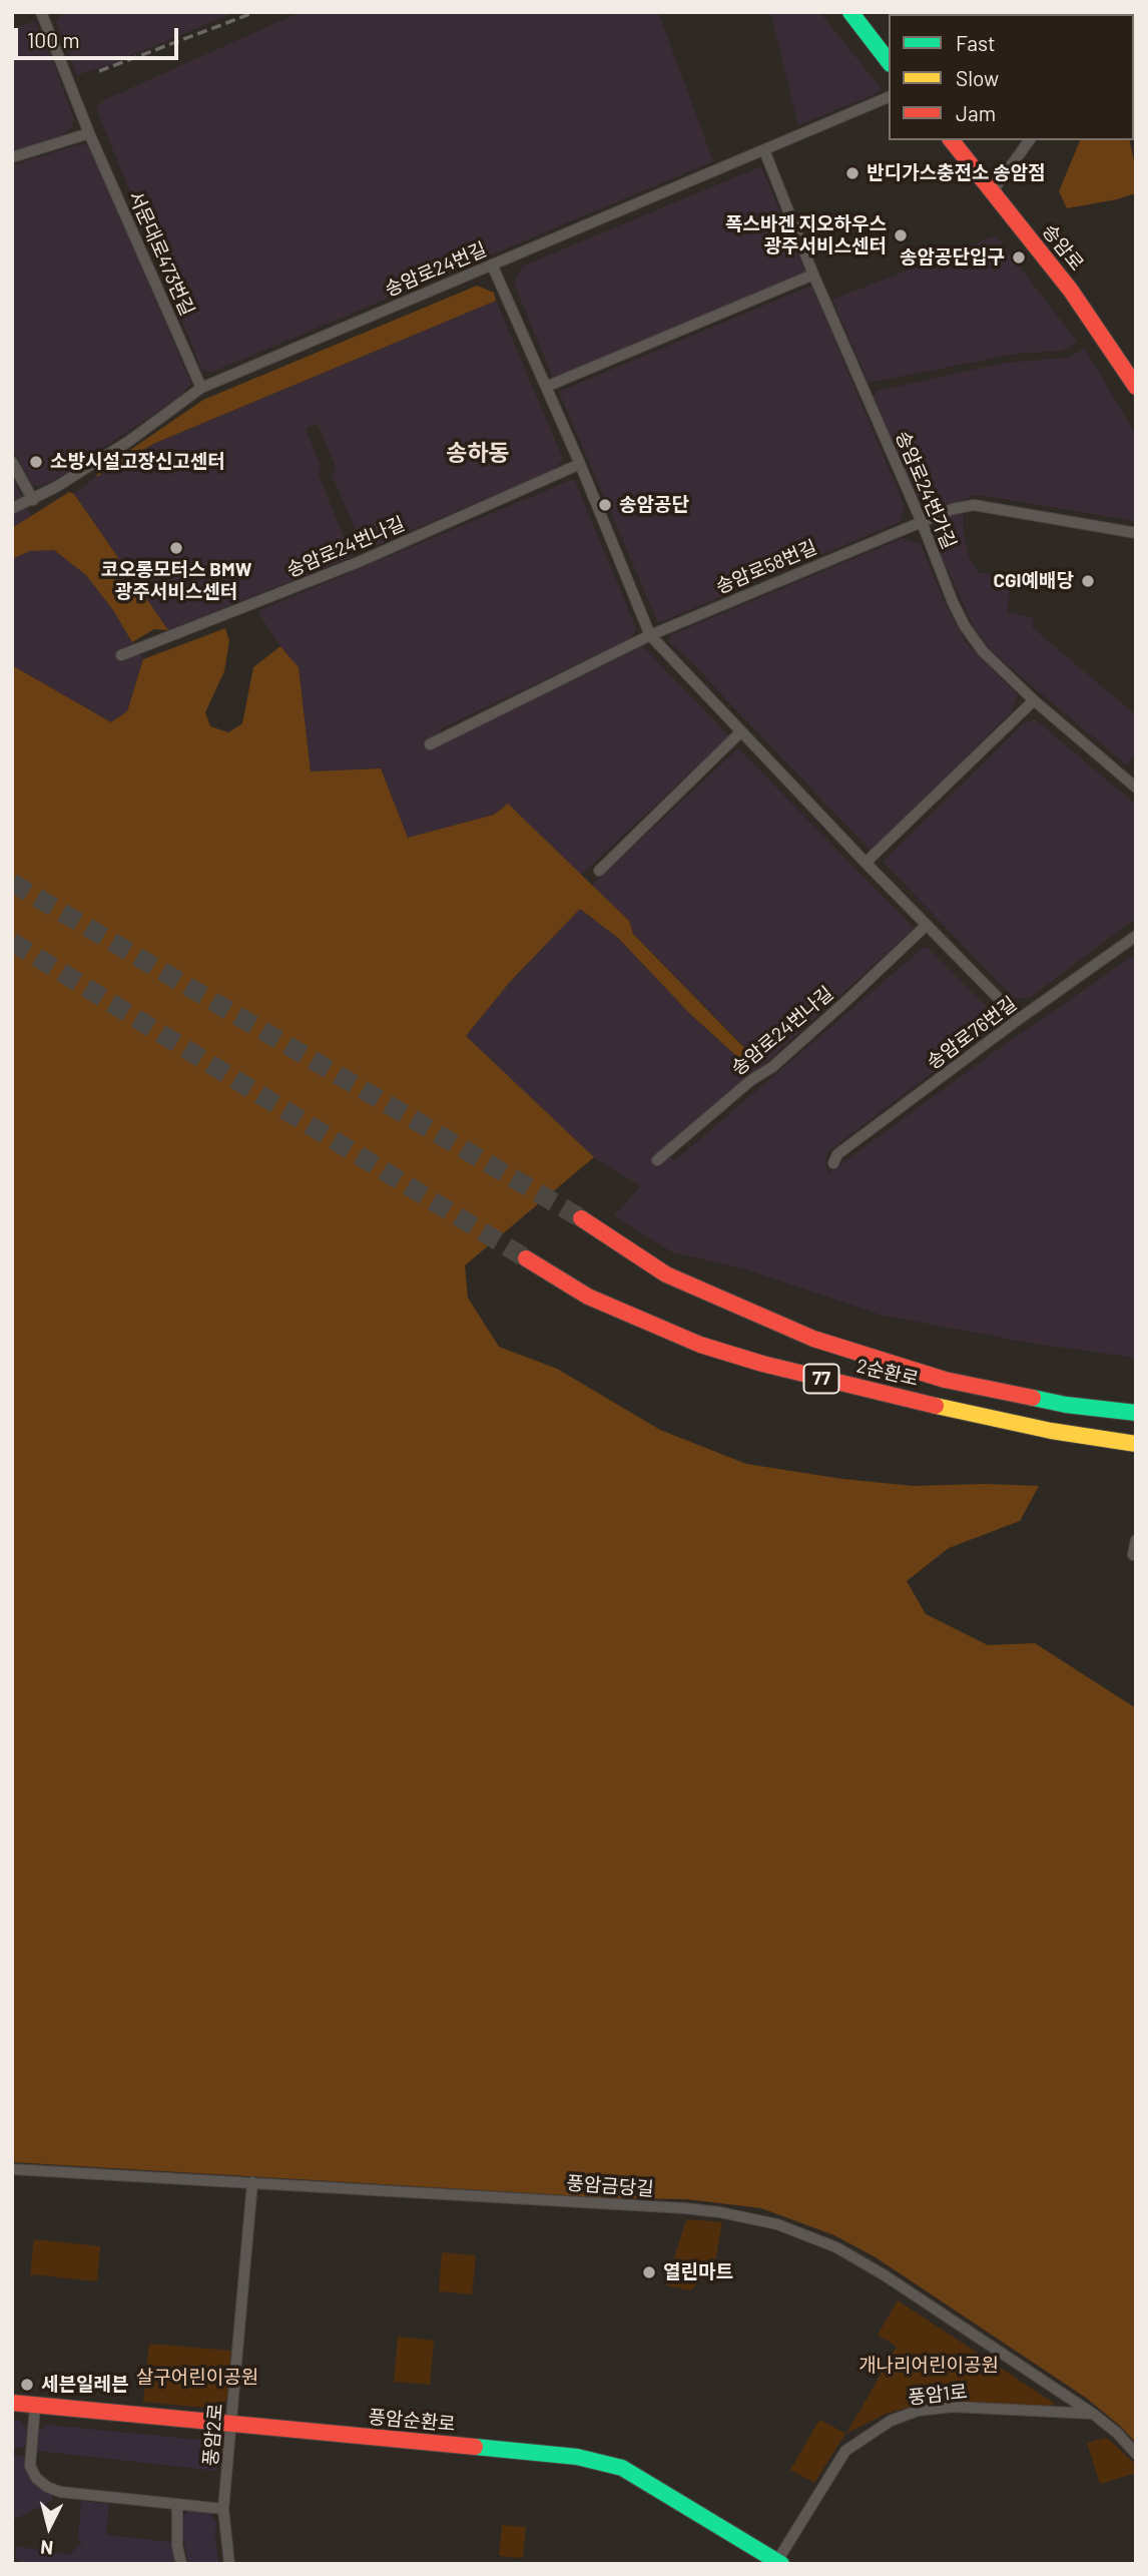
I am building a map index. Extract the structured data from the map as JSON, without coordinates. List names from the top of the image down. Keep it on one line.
{"streets":{"main road":["송암로","2순환로","77","풍암순환로"],"street":["서문대로473번길","송암로24번길","송암로24번가길","송암로24번나길","송암로58번길","송암로76번길","풍암금당길","풍암1로","풍암2로"]},"crossings":[["서문대로473번길","송암로24번길"],["송암로24번길","송암로24번가길"],["송암로24번가길","송암로58번길"],["풍암금당길","풍암1로"],["풍암금당길","풍암2로"],["풍암1로","풍암순환로"],["풍암순환로","풍암2로"]],"districts":["송하동"],"parks":["개나리어린이공원","살구어린이공원"],"places":["반디가스충전소 송암점","폭스바겐 지오하우스 광주서비스센터","송암공단입구","소방시설고장신고센터","송암공단","코오롱모터스 BMW 광주서비스센터","CGI예배당","열린마트","세븐일레븐"],"legend":["Fast","Slow","Jam"],"scale_bar":"100 m","north":"bottom"}
